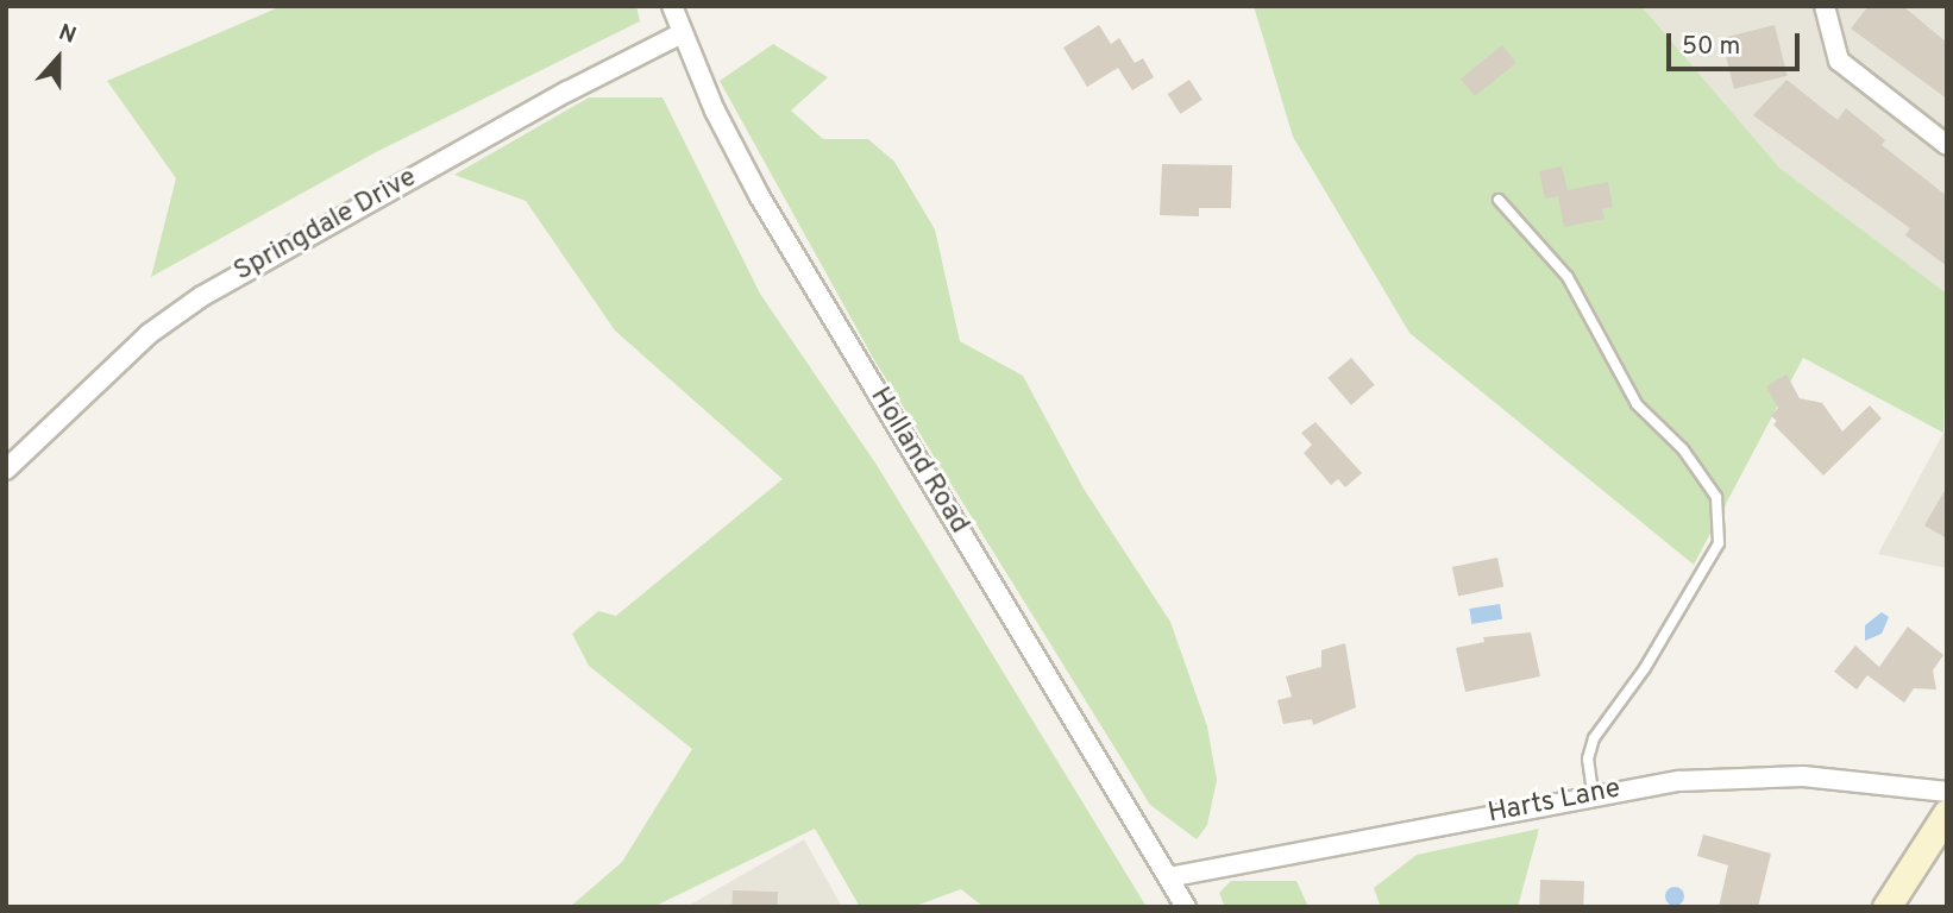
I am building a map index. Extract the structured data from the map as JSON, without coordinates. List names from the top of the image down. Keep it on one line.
{"streets":{"street":["Springdale Drive","Holland Road","Harts Lane"]},"crossings":[["Springdale Drive","Holland Road"],["Holland Road","Harts Lane"]],"scale_bar":"50 m","north":"top"}
